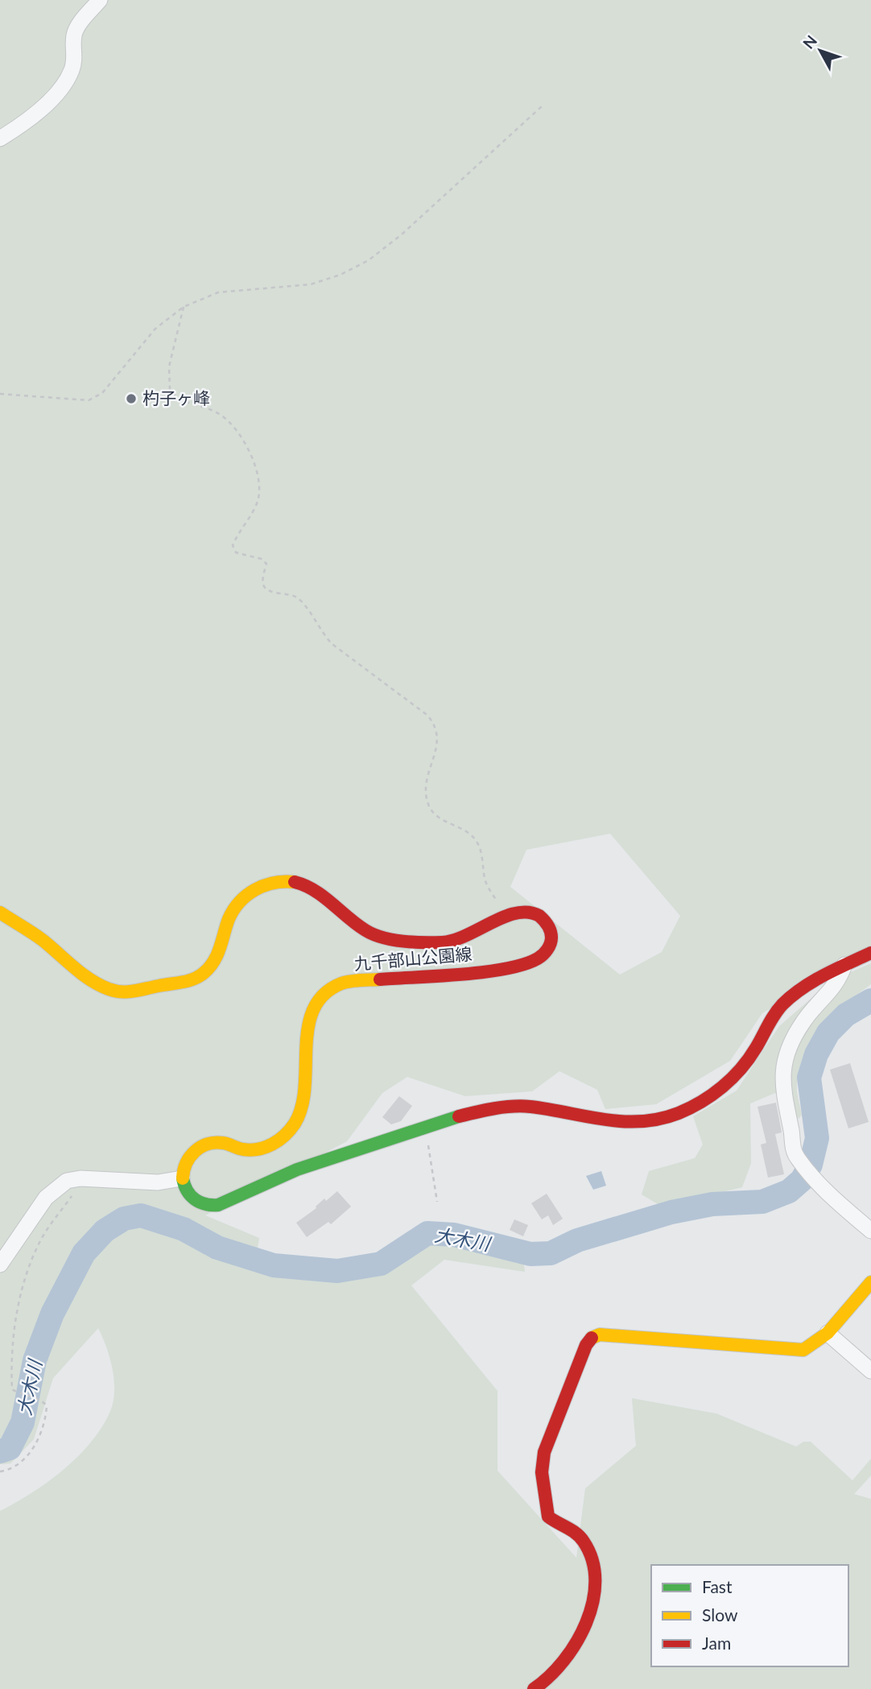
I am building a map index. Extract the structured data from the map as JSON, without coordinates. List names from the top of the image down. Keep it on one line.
{"streets":{"main road":["九千部山公園線"]},"water":["大木川"],"places":["杓子ヶ峰"],"legend":["Fast","Slow","Jam"],"north":"top left"}
